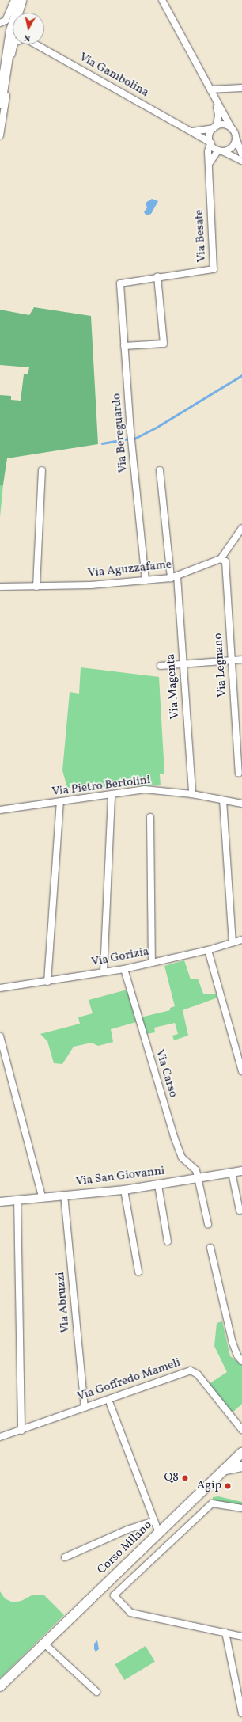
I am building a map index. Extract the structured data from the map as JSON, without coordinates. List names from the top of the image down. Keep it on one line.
{"streets":{"main road":["Corso Milano"],"street":["Via Gambolina","Via Besate","Via Bereguardo","Via Aguzzafame","Via Legnano","Via Magenta","Via Pietro Bertolini","Via Gorizia","Via Carso","Via San Giovanni","Via Abruzzi","Via Goffredo Mameli"]},"crossings":[["Via Gambolina","Via Besate"],["Via Besate","Via Bereguardo"],["Via Bereguardo","Via Aguzzafame"],["Via Aguzzafame","Via Legnano"],["Via Aguzzafame","Via Magenta"],["Via Magenta","Via Pietro Bertolini"],["Via Gorizia","Via Carso"],["Via Carso","Via San Giovanni"],["Via San Giovanni","Via Abruzzi"],["Via Abruzzi","Via Goffredo Mameli"]],"places":["Q8","Agip"],"north":"bottom"}
